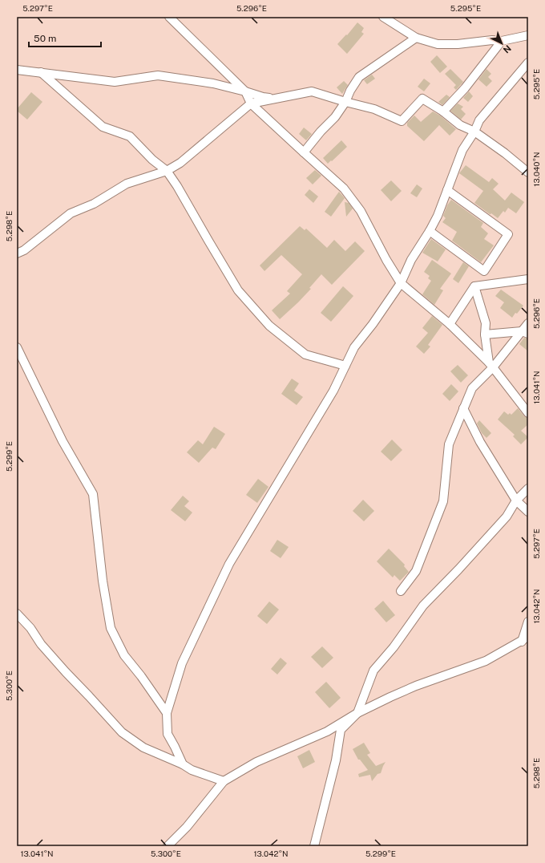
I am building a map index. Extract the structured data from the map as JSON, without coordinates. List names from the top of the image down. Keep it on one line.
{"scale_bar":"50 m","north":"bottom right","coordinates":["5.297°E","5.296°E","5.295°E","13.040°N","5.298°E","13.041°N","5.299°E","13.042°N","5.300°E"]}
